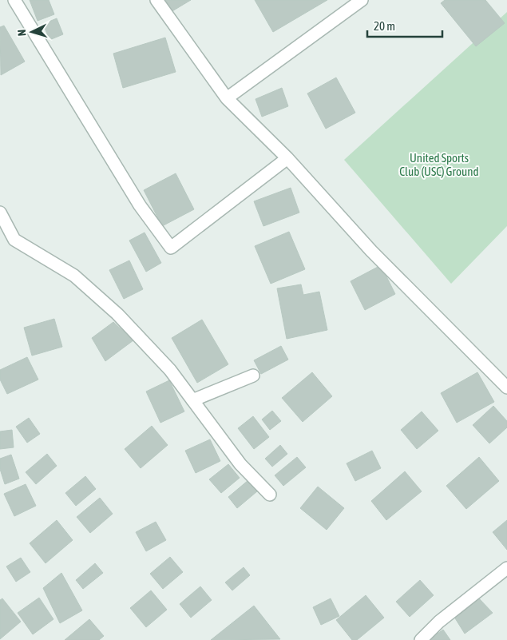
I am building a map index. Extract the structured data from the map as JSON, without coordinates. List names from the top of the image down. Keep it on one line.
{"parks":["United Sports Club (USC) Ground"],"scale_bar":"20 m","north":"left"}
